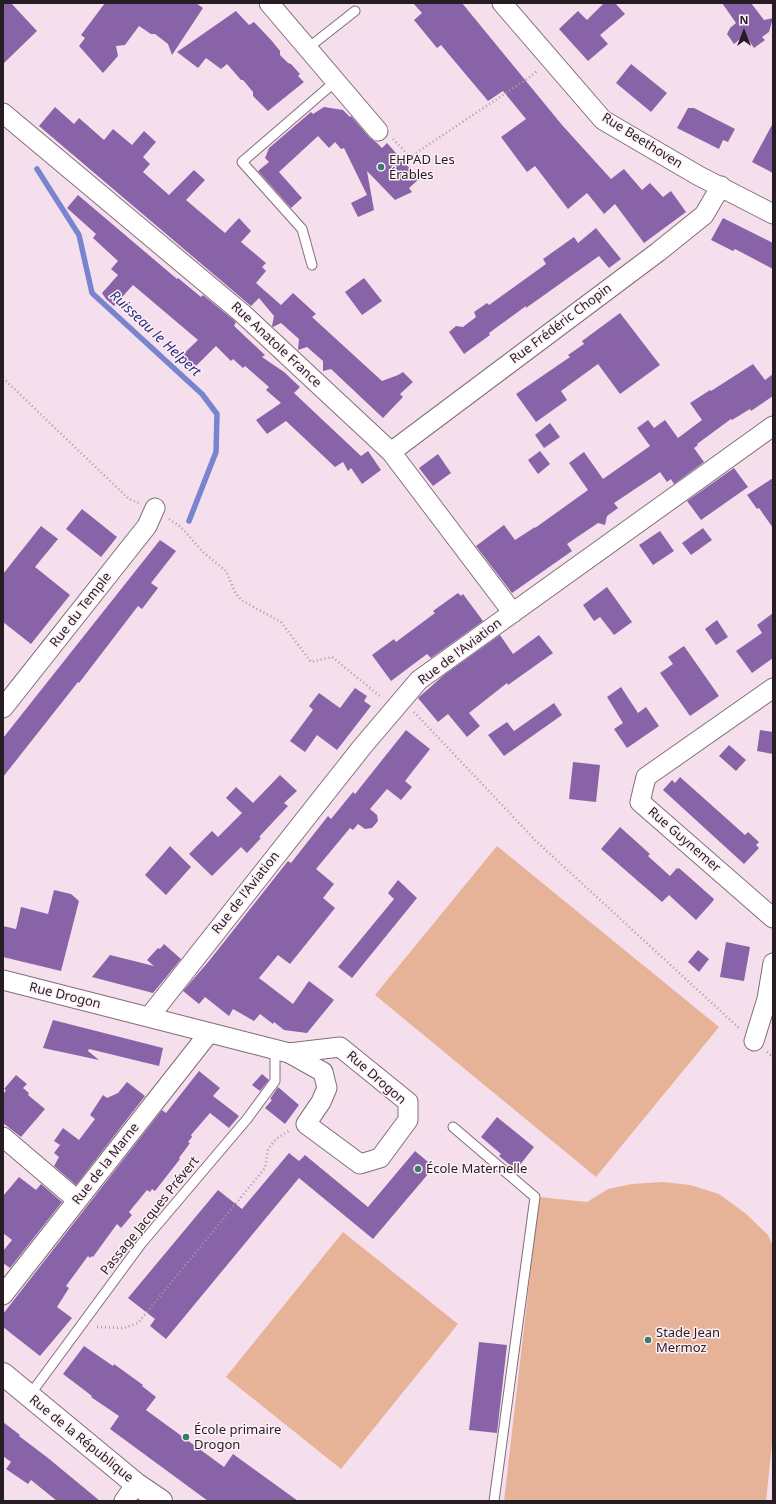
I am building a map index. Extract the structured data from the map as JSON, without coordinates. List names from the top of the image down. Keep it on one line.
{"streets":{"street":["Rue Beethoven","Rue Frédéric Chopin","Rue Anatole France","Rue du Temple","Rue de l'Aviation","Rue Guynemer","Rue Drogon","Rue de la Marne","Rue de la République"],"lane":["Passage Jacques Prévert"]},"crossings":[["Rue Beethoven","Rue Frédéric Chopin"],["Rue Frédéric Chopin","Rue Anatole France"],["Rue Anatole France","Rue de l'Aviation"],["Rue de l'Aviation","Rue Drogon"],["Rue Drogon","Rue de la Marne"],["Rue Drogon","Passage Jacques Prévert"],["Passage Jacques Prévert","Rue de la République"]],"water":["Ruisseau le Helpert"],"places":["EHPAD Les Érables","École Maternelle","Stade Jean Mermoz","École primaire Drogon"],"north":"top"}
